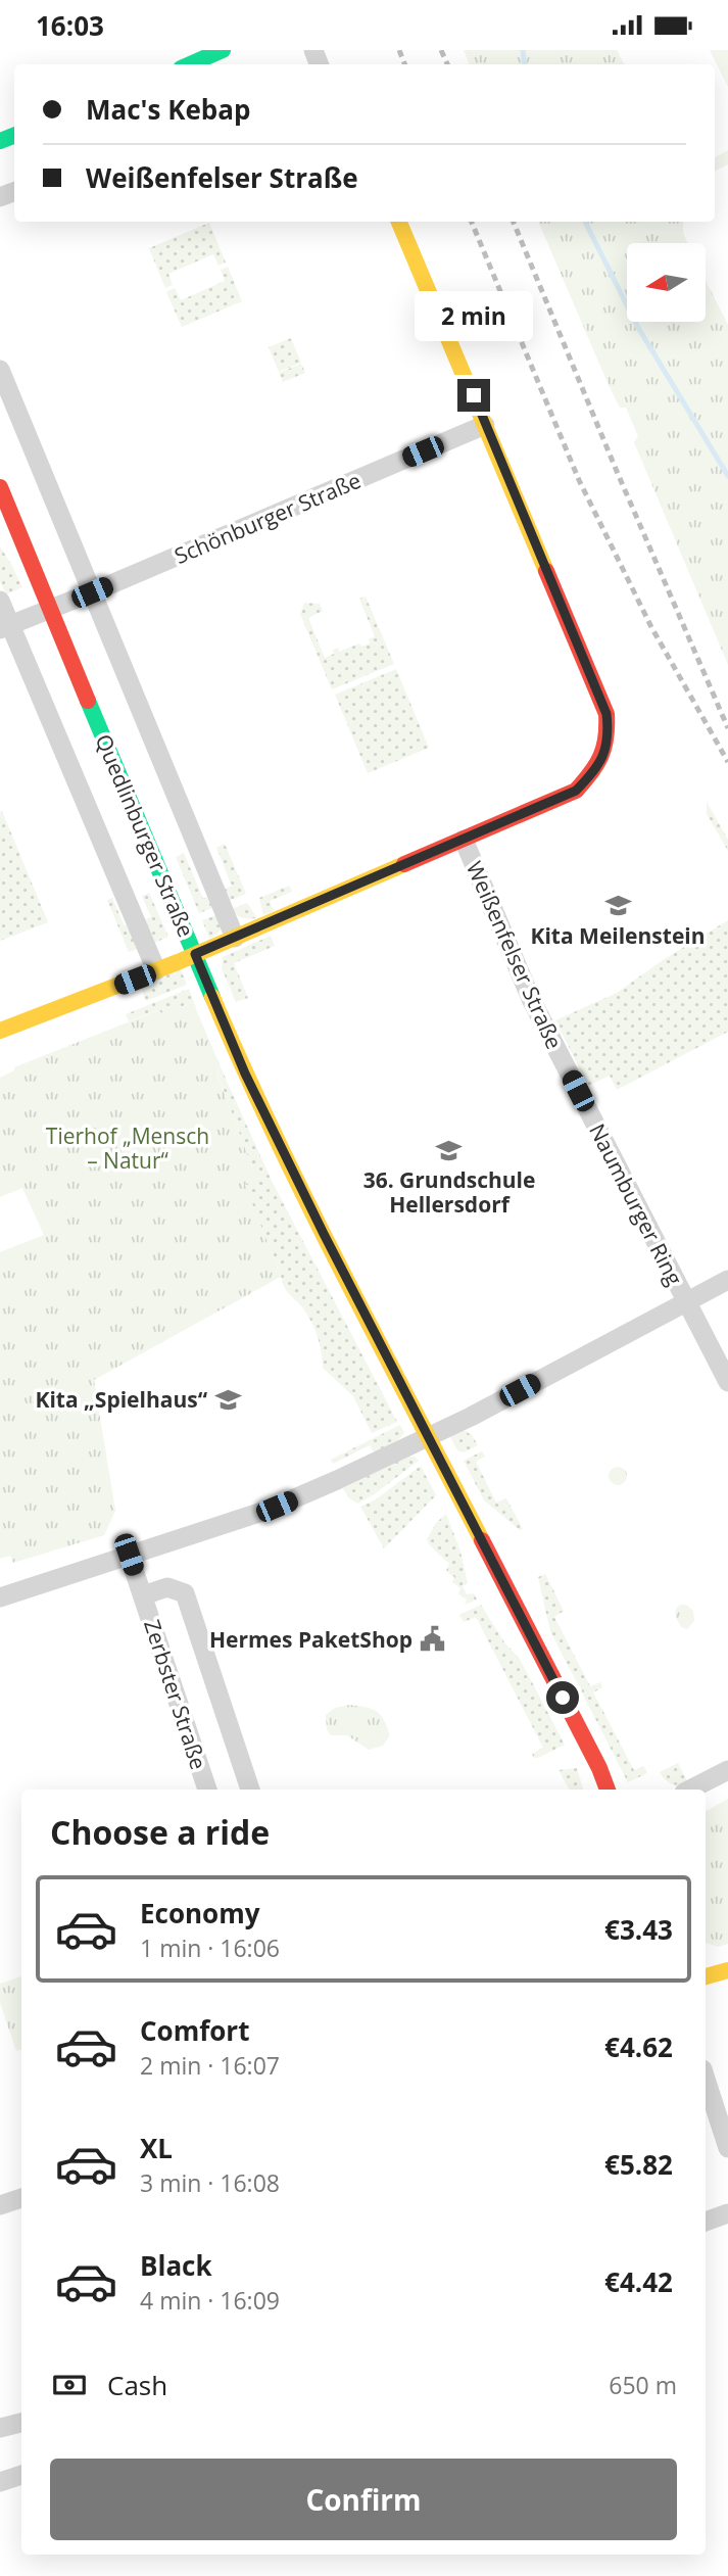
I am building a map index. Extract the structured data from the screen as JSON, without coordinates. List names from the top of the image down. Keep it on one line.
{"streets":{"street":["Schönburger Straße","Quedlinburger Straße","Weißenfelser Straße","Naumburger Ring","Zerbster Straße"]},"crossings":[["Schönburger Straße","Quedlinburger Straße"],["Schönburger Straße","Weißenfelser Straße"],["Quedlinburger Straße","Weißenfelser Straße"],["Quedlinburger Straße","Naumburger Ring"],["Weißenfelser Straße","Naumburger Ring"]],"parks":["Tierhof „Mensch – Natur“"],"places":{"school or university":["Kita Meilenstein","36. Grundschule Hellersdorf","Kita „Spielhaus“"],"public building":["Hermes PaketShop"]},"north":"left","page":{"status":"16:03","banner":["Mac's Kebap","Weißenfelser Straße"],"bubble":"2 min","heading":"Choose a ride","list":[{"name":"Economy","note":"1 min · 16:06","value":"€3.43"},{"name":"Comfort","note":"2 min · 16:07","value":"€4.62"},{"name":"XL","note":"3 min · 16:08","value":"€5.82"},{"name":"Black","note":"4 min · 16:09","value":"€4.42"}],"pay":["Cash","650 m"],"buttons":"Confirm"}}
